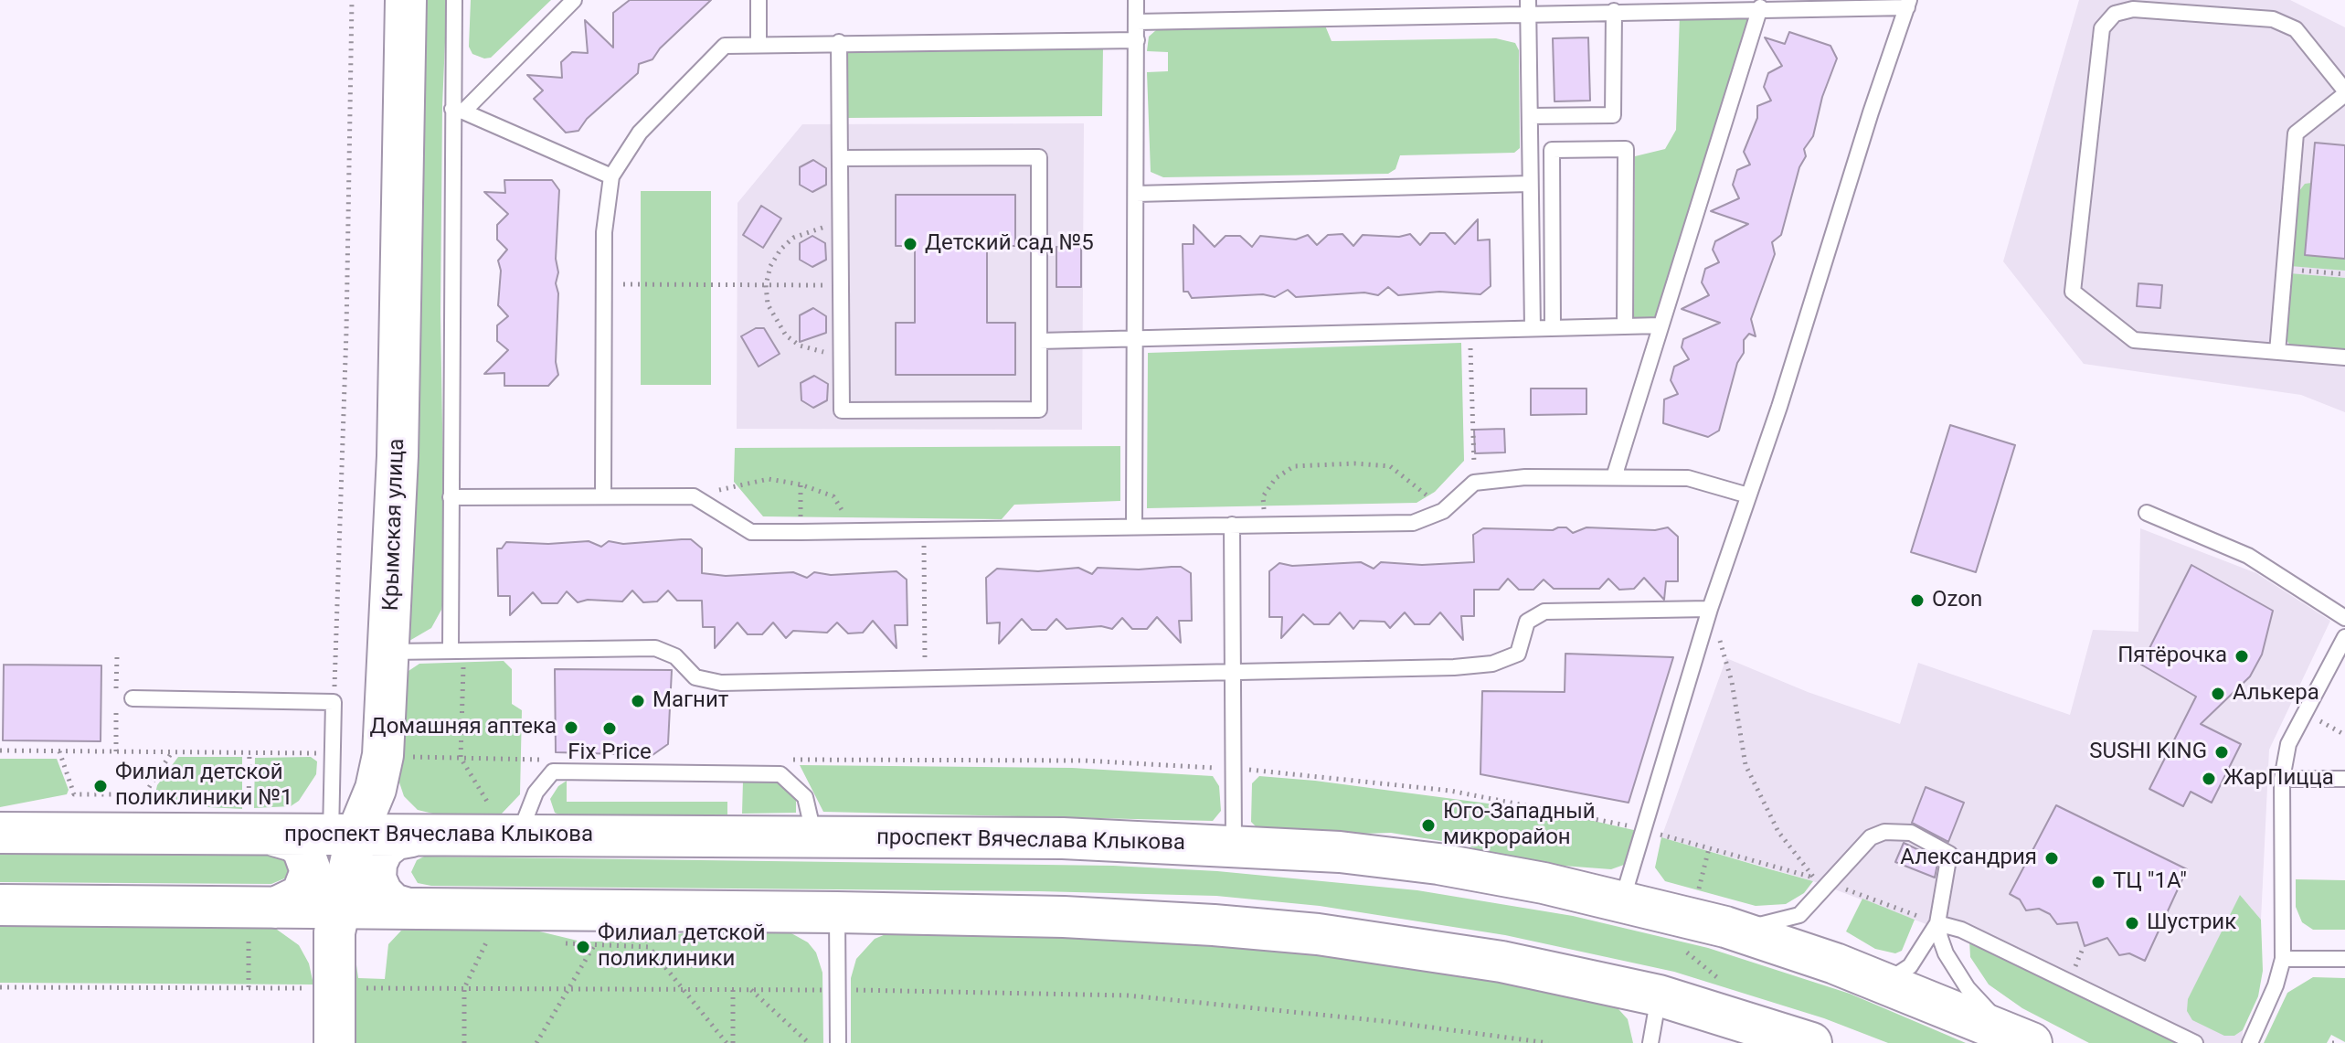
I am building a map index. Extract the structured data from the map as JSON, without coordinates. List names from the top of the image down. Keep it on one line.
{"streets":{"main road":["Крымская улица","проспект Вячеслава Клыкова"]},"crossings":[["Крымская улица","проспект Вячеслава Клыкова"]],"places":["Детский сад №5","Ozon","Пятёрочка","Алькера","Магнит","Домашняя аптека","Fix Price","SUSHI KING","ЖарПицца","Филиал детской поликлиники №1","Юго-Западный микрорайон","Александрия","ТЦ \"1А\"","Шустрик","Филиал детской поликлиники"]}
